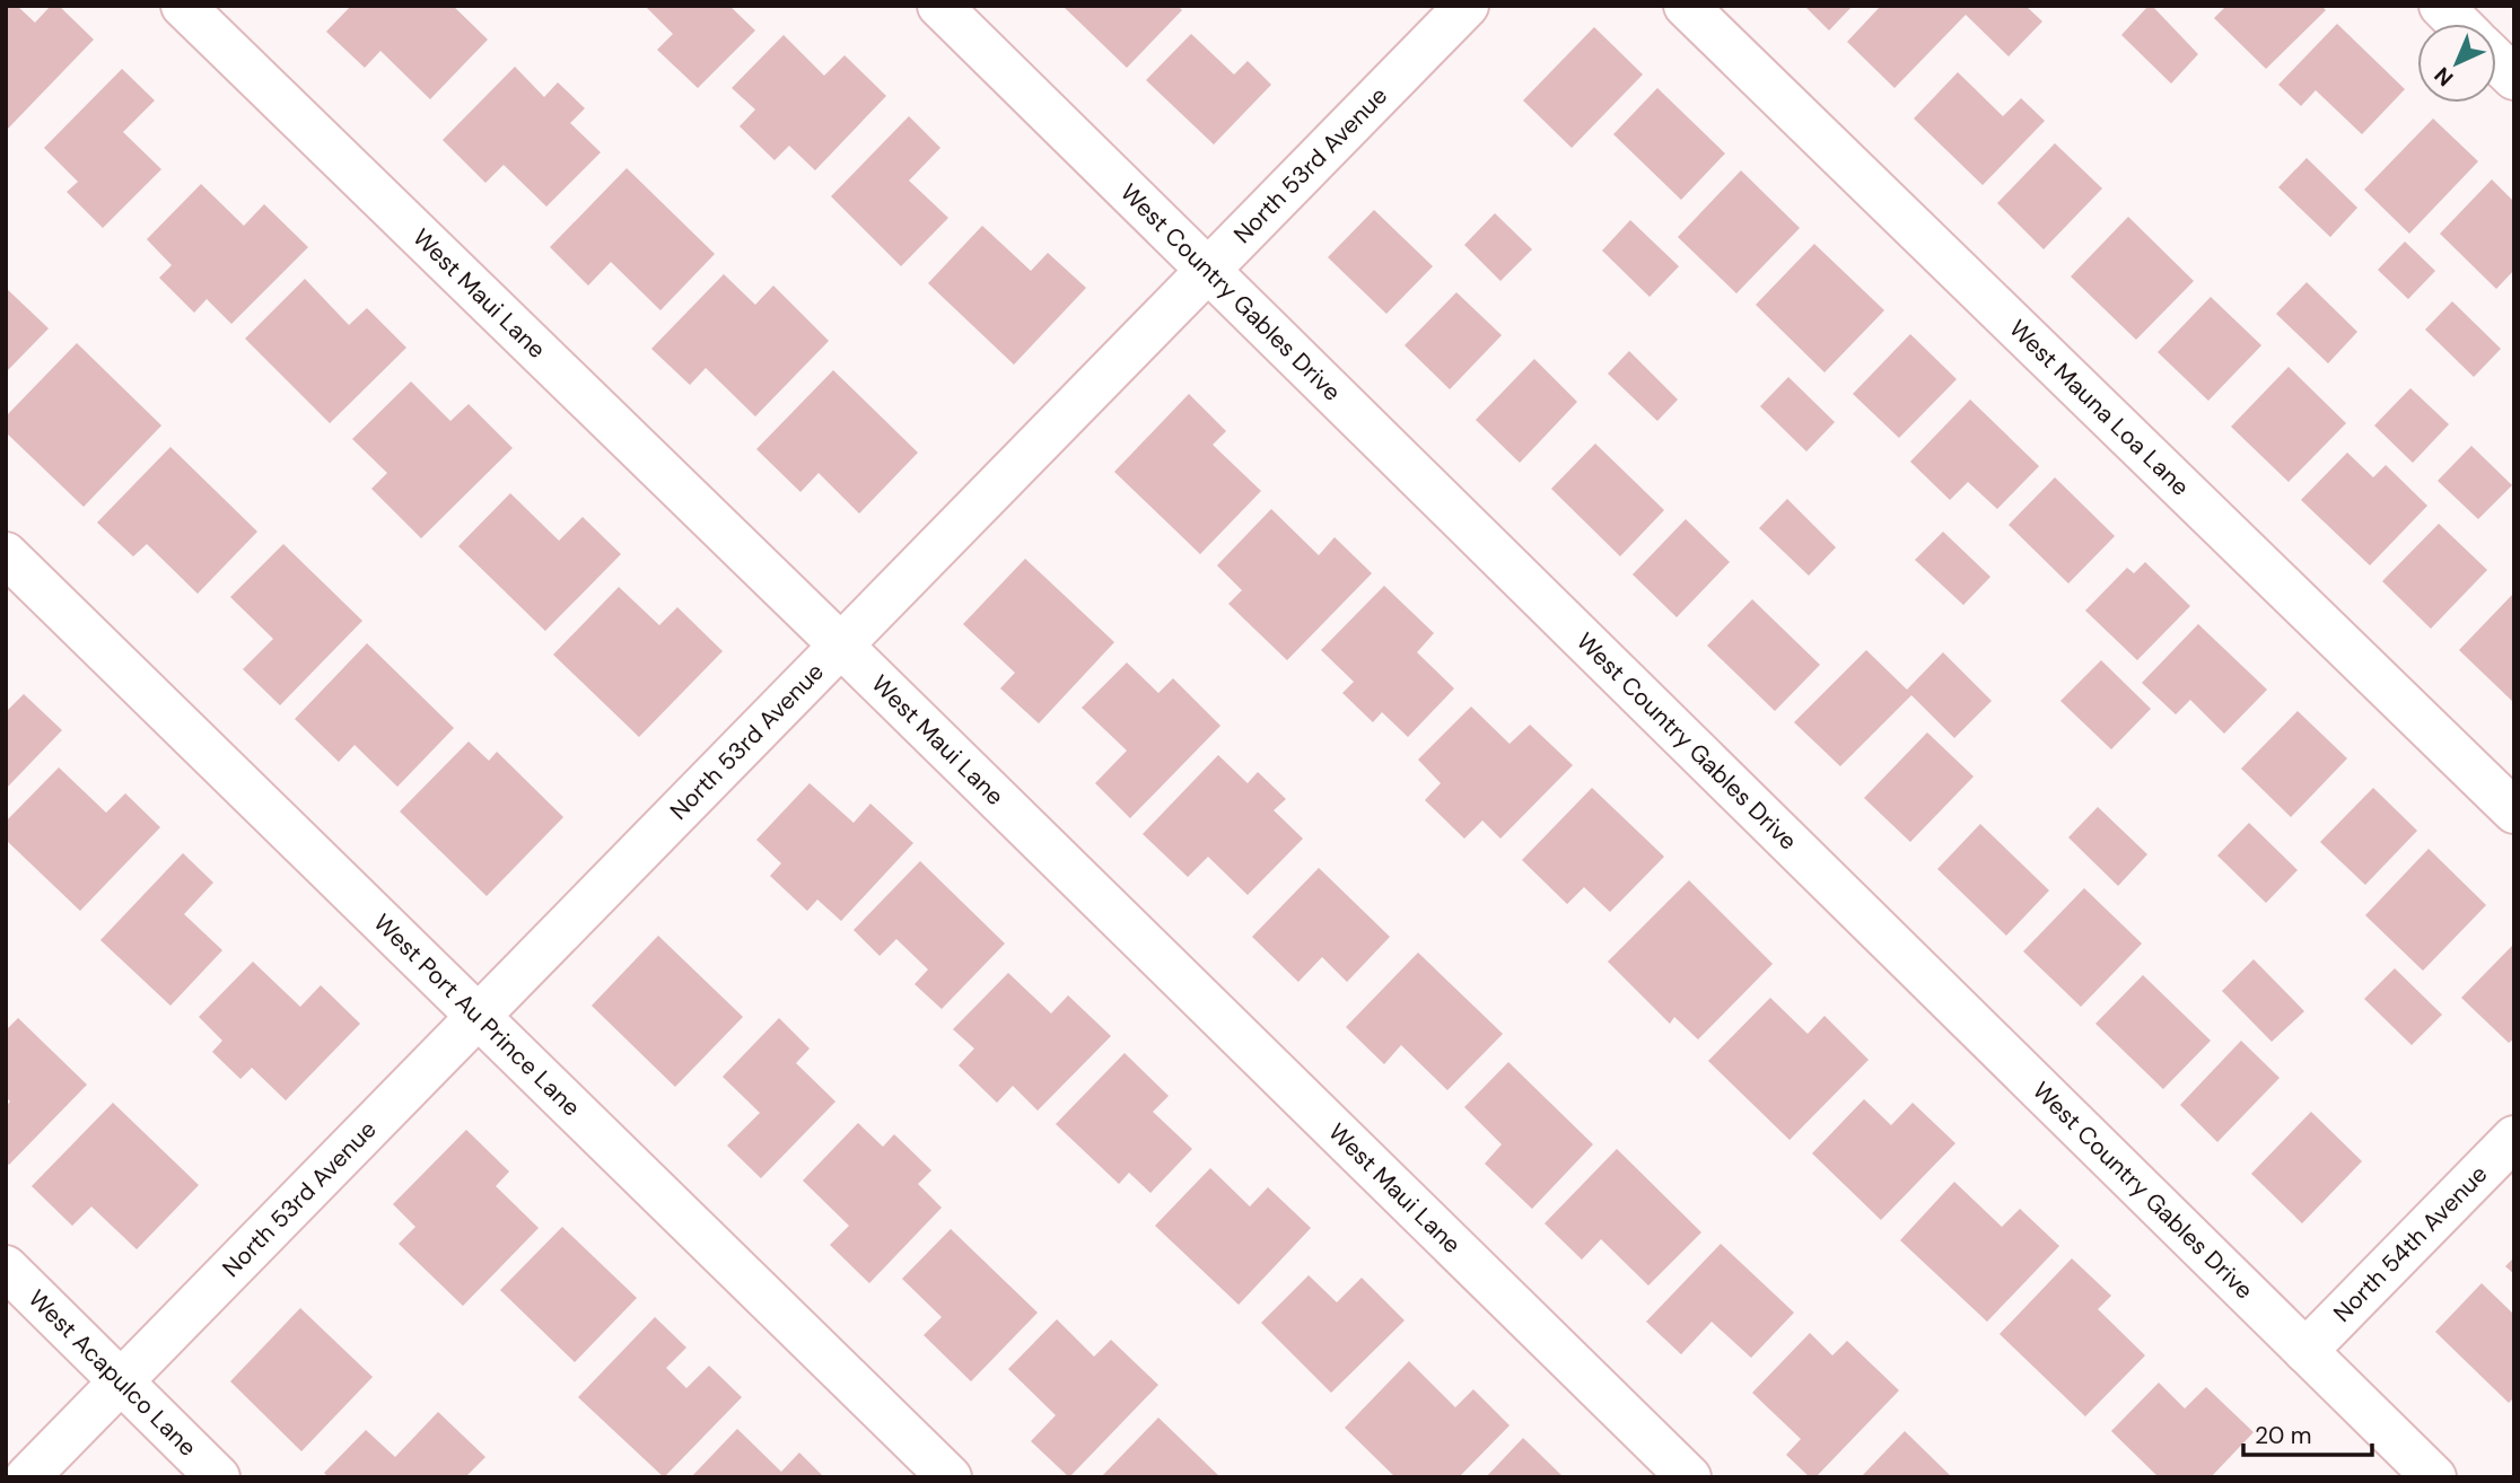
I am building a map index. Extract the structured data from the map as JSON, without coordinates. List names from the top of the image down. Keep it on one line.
{"streets":{"street":["North 53rd Avenue","West Country Gables Drive","West Maui Lane","West Mauna Loa Lane","West Port Au Prince Lane","North 54th Avenue","West Acapulco Lane"]},"crossings":[["North 53rd Avenue","West Country Gables Drive"],["North 53rd Avenue","West Maui Lane"],["North 53rd Avenue","West Port Au Prince Lane"],["North 53rd Avenue","West Acapulco Lane"],["West Country Gables Drive","North 54th Avenue"]],"scale_bar":"20 m","north":"bottom left"}
